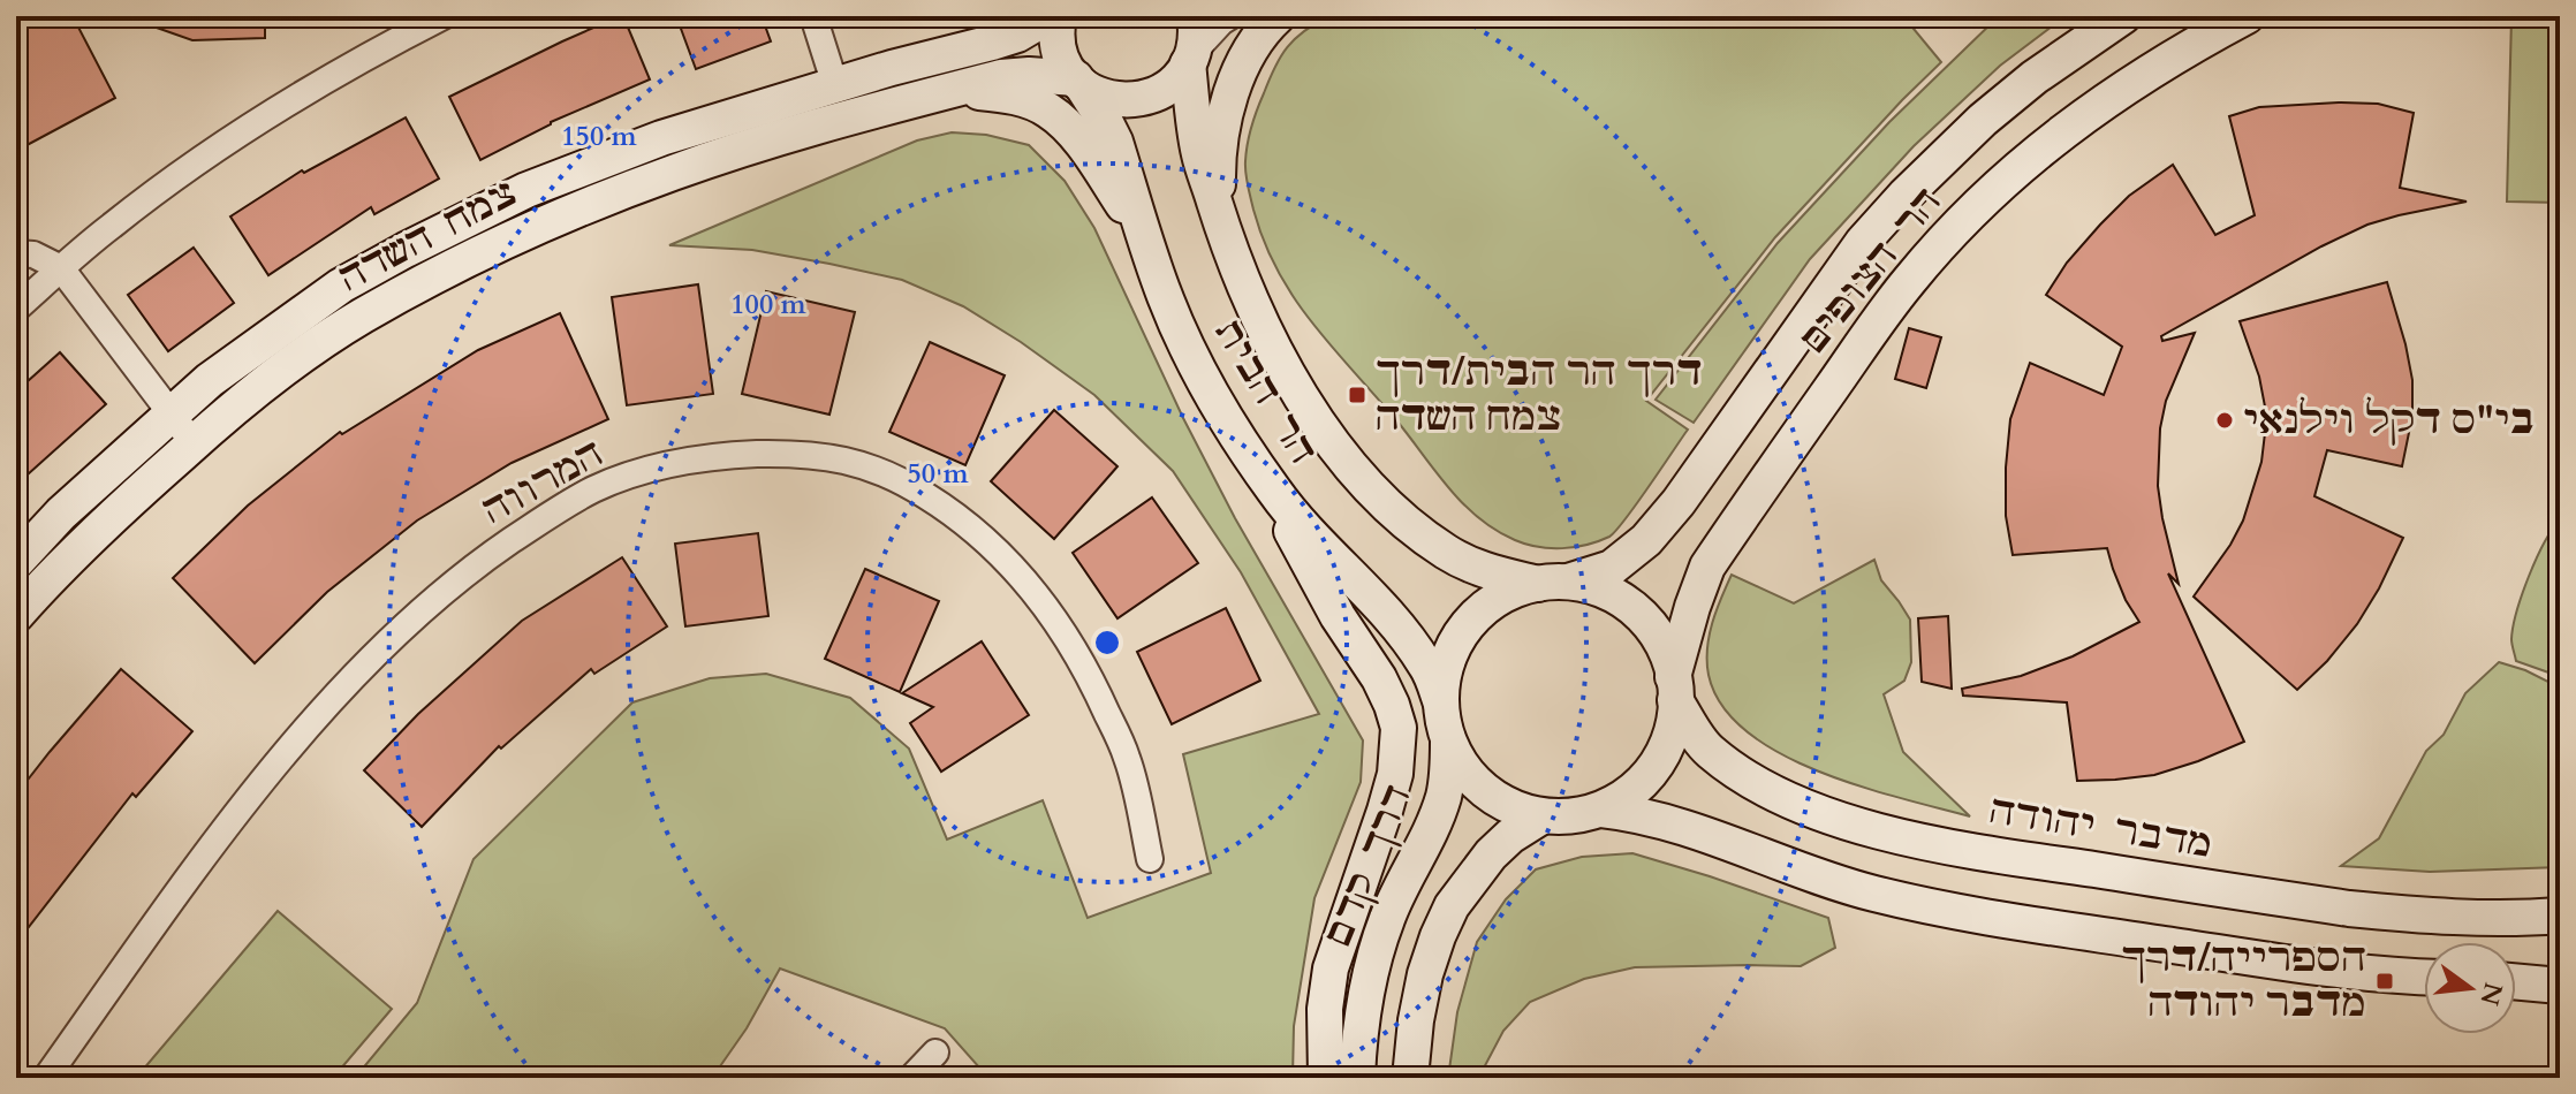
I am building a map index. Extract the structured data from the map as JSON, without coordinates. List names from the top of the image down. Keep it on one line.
{"streets":{"main road":["צמח השדה","הר הצופים","הר הבית","מדבר יהודה","דרך קדם"],"street":["המרווה"]},"crossings":[["צמח השדה","הר הבית"],["הר הצופים","הר הבית"],["הר הצופים","מדבר יהודה"],["הר הצופים","דרך קדם"],["הר הבית","מדבר יהודה"],["הר הבית","דרך קדם"],["מדבר יהודה","דרך קדם"]],"places":{"transit":["דרך הר הבית/דרך צמח השדה","הספרייה/דרך מדבר יהודה"],"other":["בי\"ס דקל וילנאי"]},"north":"right","rings":["150 m","100 m","50 m"]}
